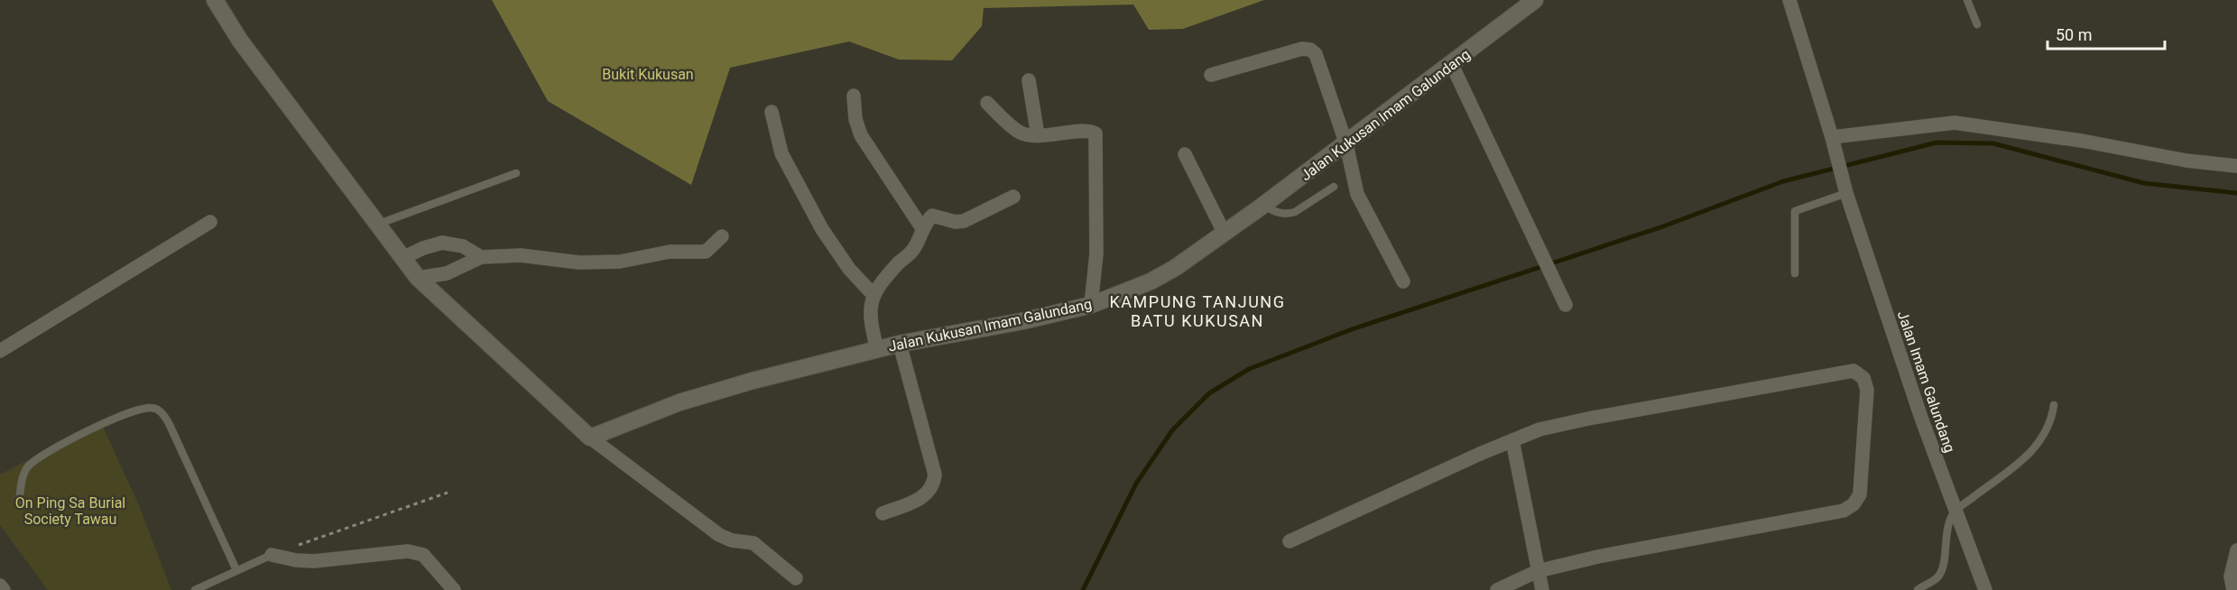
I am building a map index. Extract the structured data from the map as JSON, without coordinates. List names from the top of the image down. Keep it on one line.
{"streets":{"street":["Jalan Kukusan Imam Galundang","Jalan Imam Galundang"]},"districts":["KAMPUNG TANJUNG BATU KUKUSAN"],"parks":["Bukit Kukusan","On Ping Sa Burial Society Tawau"],"scale_bar":"50 m"}
